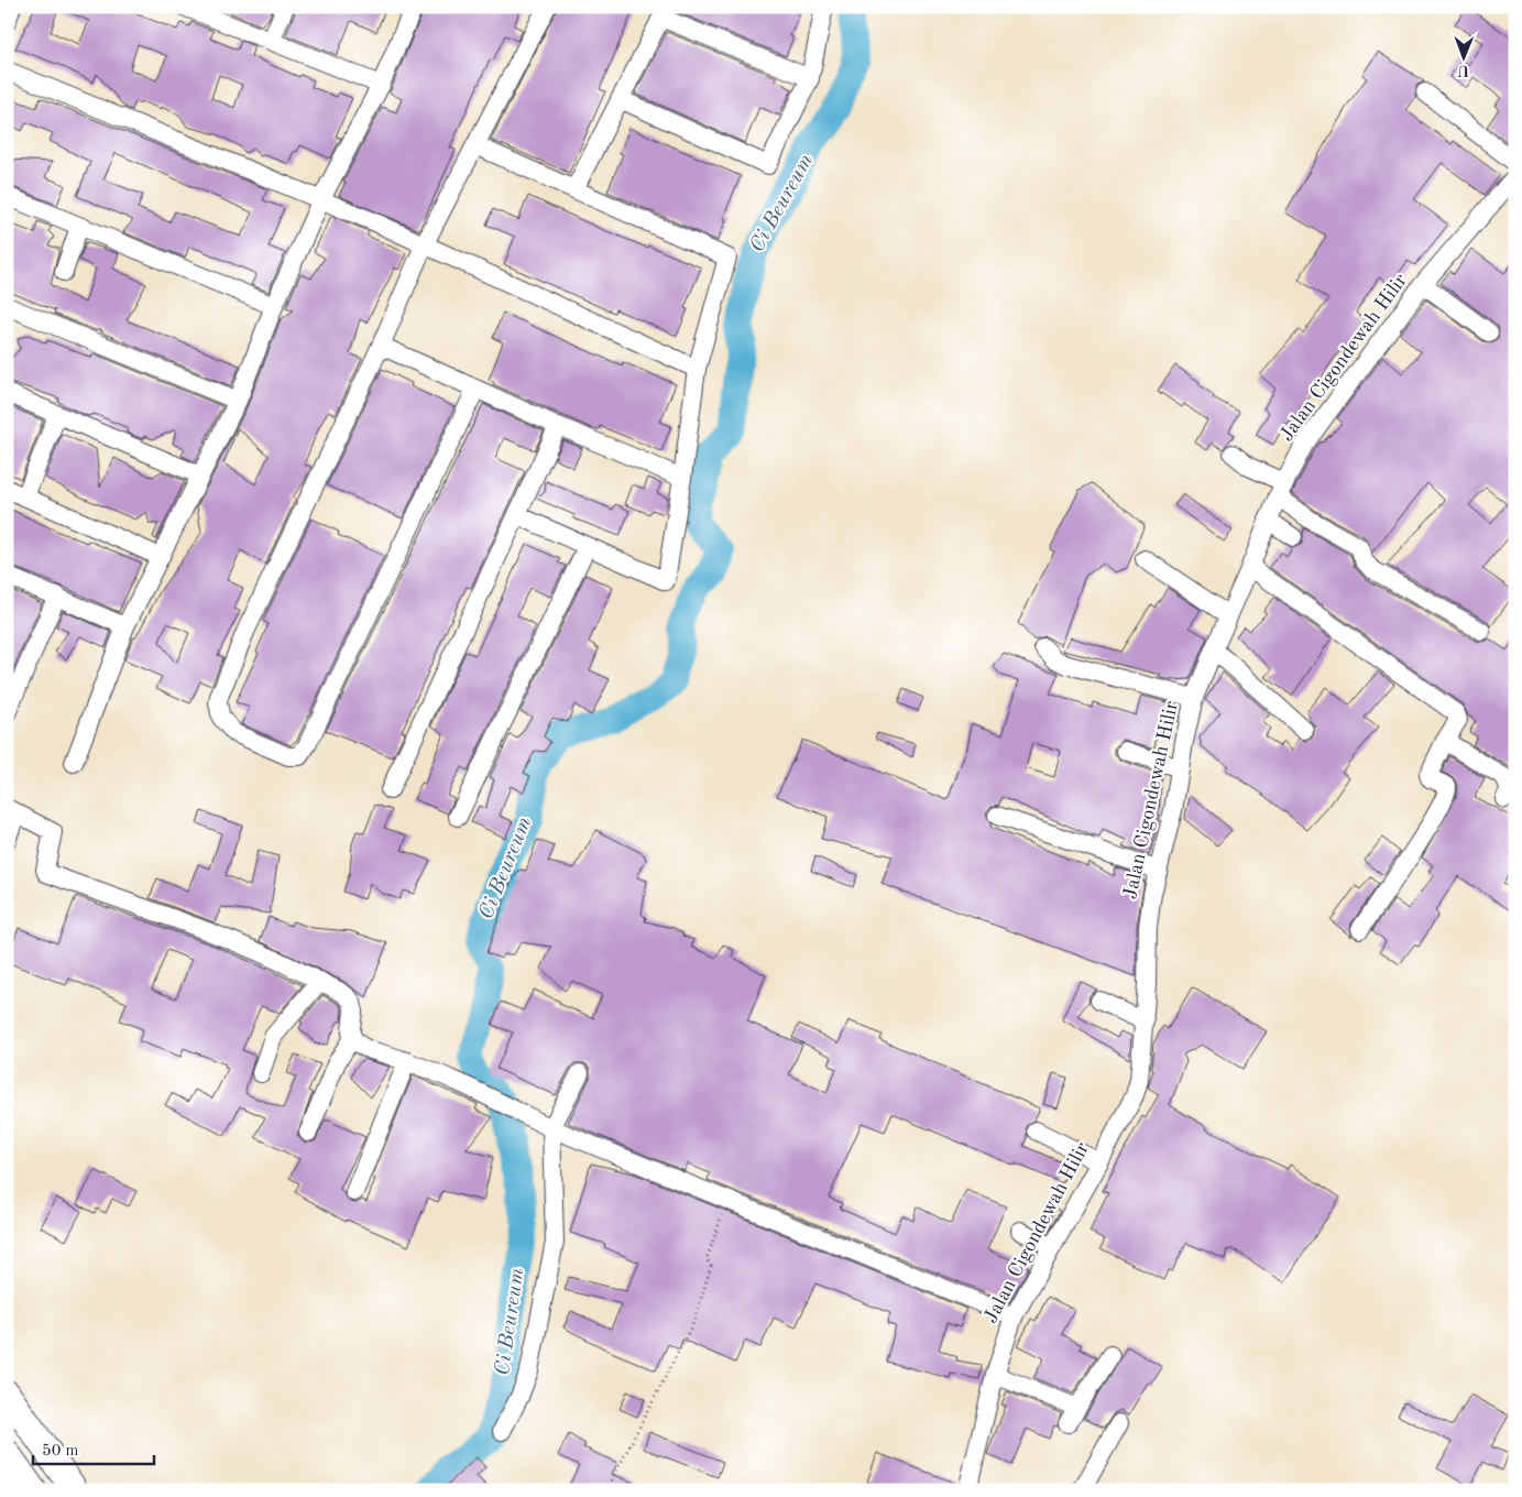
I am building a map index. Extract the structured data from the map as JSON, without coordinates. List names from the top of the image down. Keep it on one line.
{"streets":{"street":["Jalan Cigondewah Hilir"]},"water":["Ci Beureum"],"scale_bar":"50 m","north":"bottom"}
